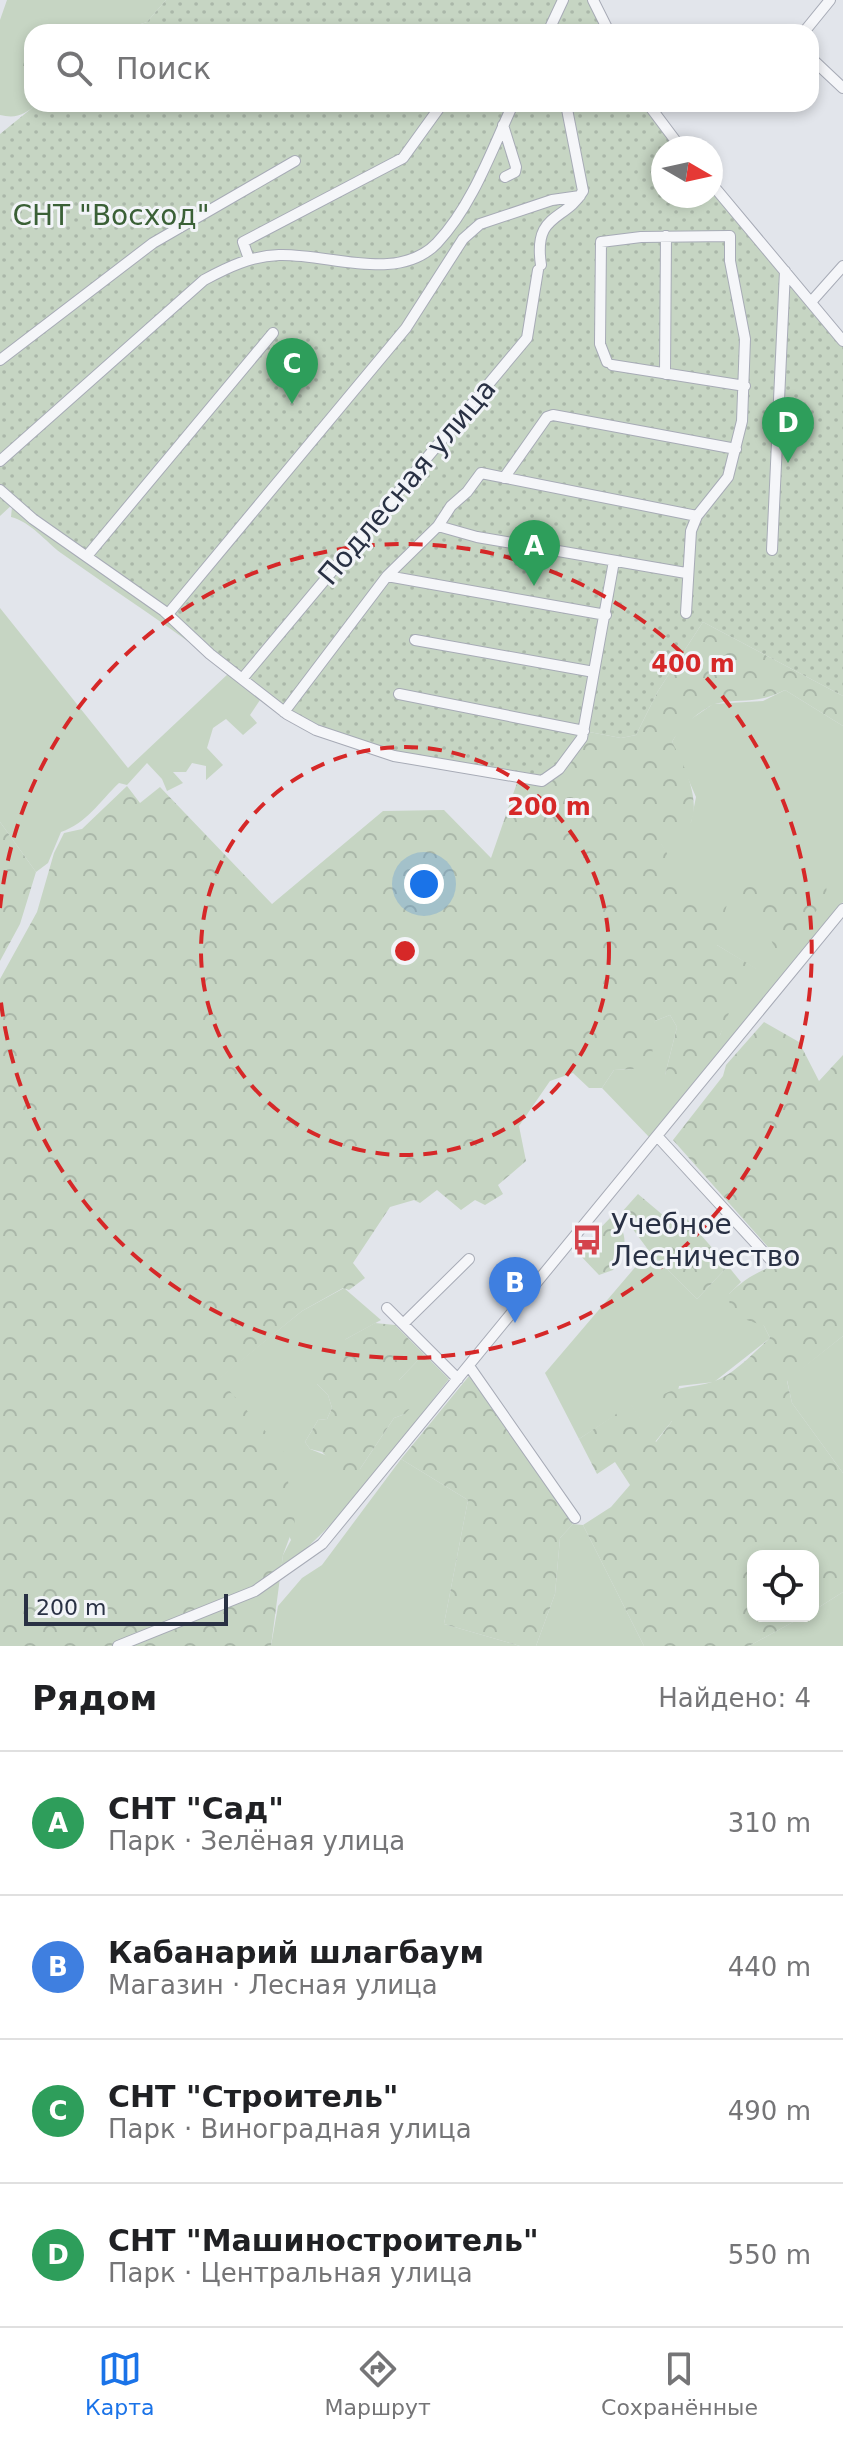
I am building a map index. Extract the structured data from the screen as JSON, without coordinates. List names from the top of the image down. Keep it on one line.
{"streets":{"street":["Подлесная улица"]},"parks":["СНТ \"Восход\""],"places":{"bus stop":["Учебное Лесничество"]},"scale_bar":"200 m","north":"right","page":{"search":"Поиск","pins":["C","D","A","B"],"scale":"200 m","heading":["Рядом","Найдено: 4"],"list":[{"mark":"A","name":"СНТ \"Сад\"","note":"Парк · Зелёная улица","value":"310 m"},{"mark":"B","name":"Кабанарий шлагбаум","note":"Магазин · Лесная улица","value":"440 m"},{"mark":"C","name":"СНТ \"Строитель\"","note":"Парк · Виноградная улица","value":"490 m"},{"mark":"D","name":"СНТ \"Машиностроитель\"","note":"Парк · Центральная улица","value":"550 m"}],"nav":["Карта","Маршрут","Сохранённые"]},"rings":["400 m","200 m"]}
